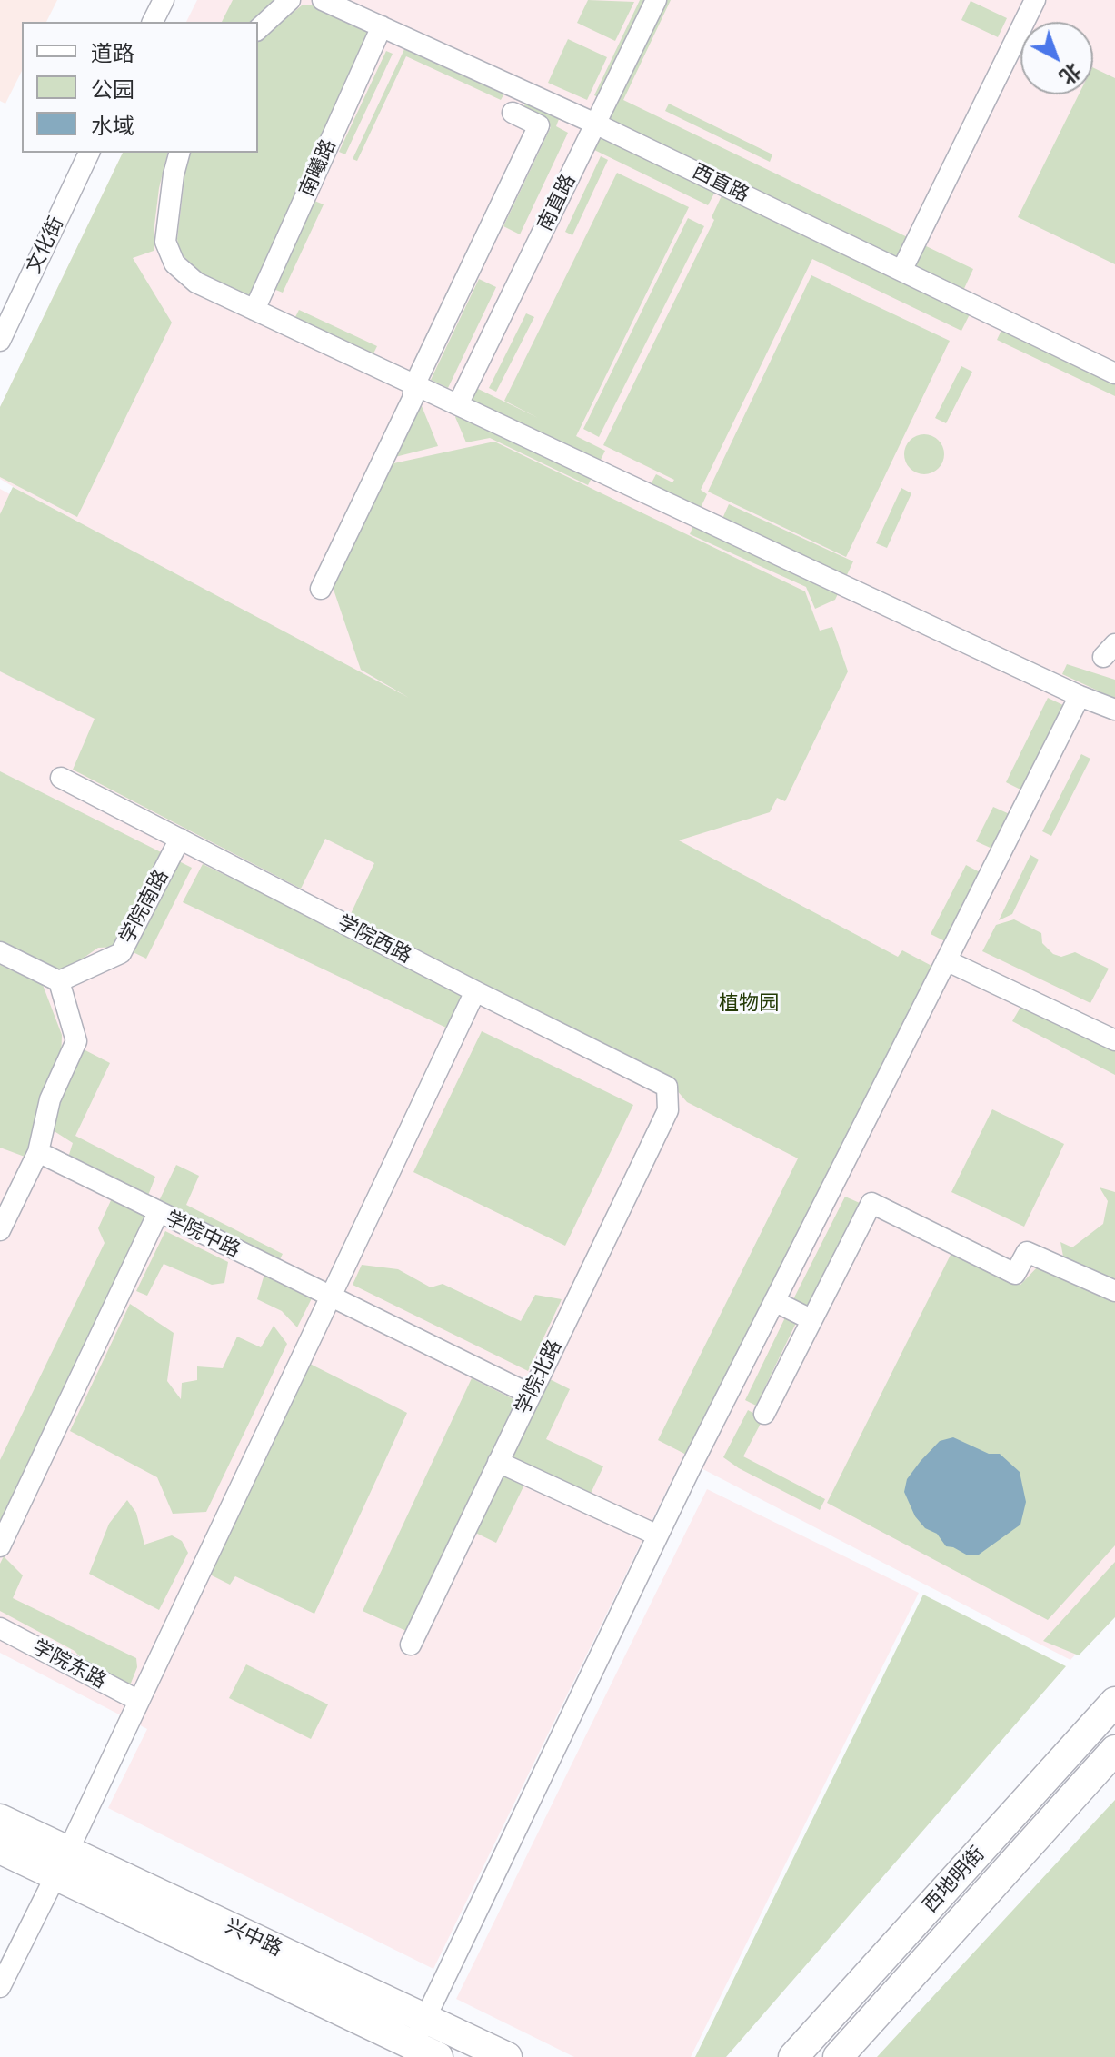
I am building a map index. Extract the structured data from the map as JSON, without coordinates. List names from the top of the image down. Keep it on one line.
{"streets":{"highway":["西地明街","兴中路"],"street":["南曦路","西直路","南直路","文化街","学院南路","学院西路","学院中路","学院北路","学院东路"]},"crossings":[["南曦路","西直路"],["西直路","南直路"],["学院南路","学院西路"],["学院西路","学院北路"],["学院中路","学院北路"]],"parks":["植物园"],"legend":["道路","公园","水域"],"north":"bottom right"}
